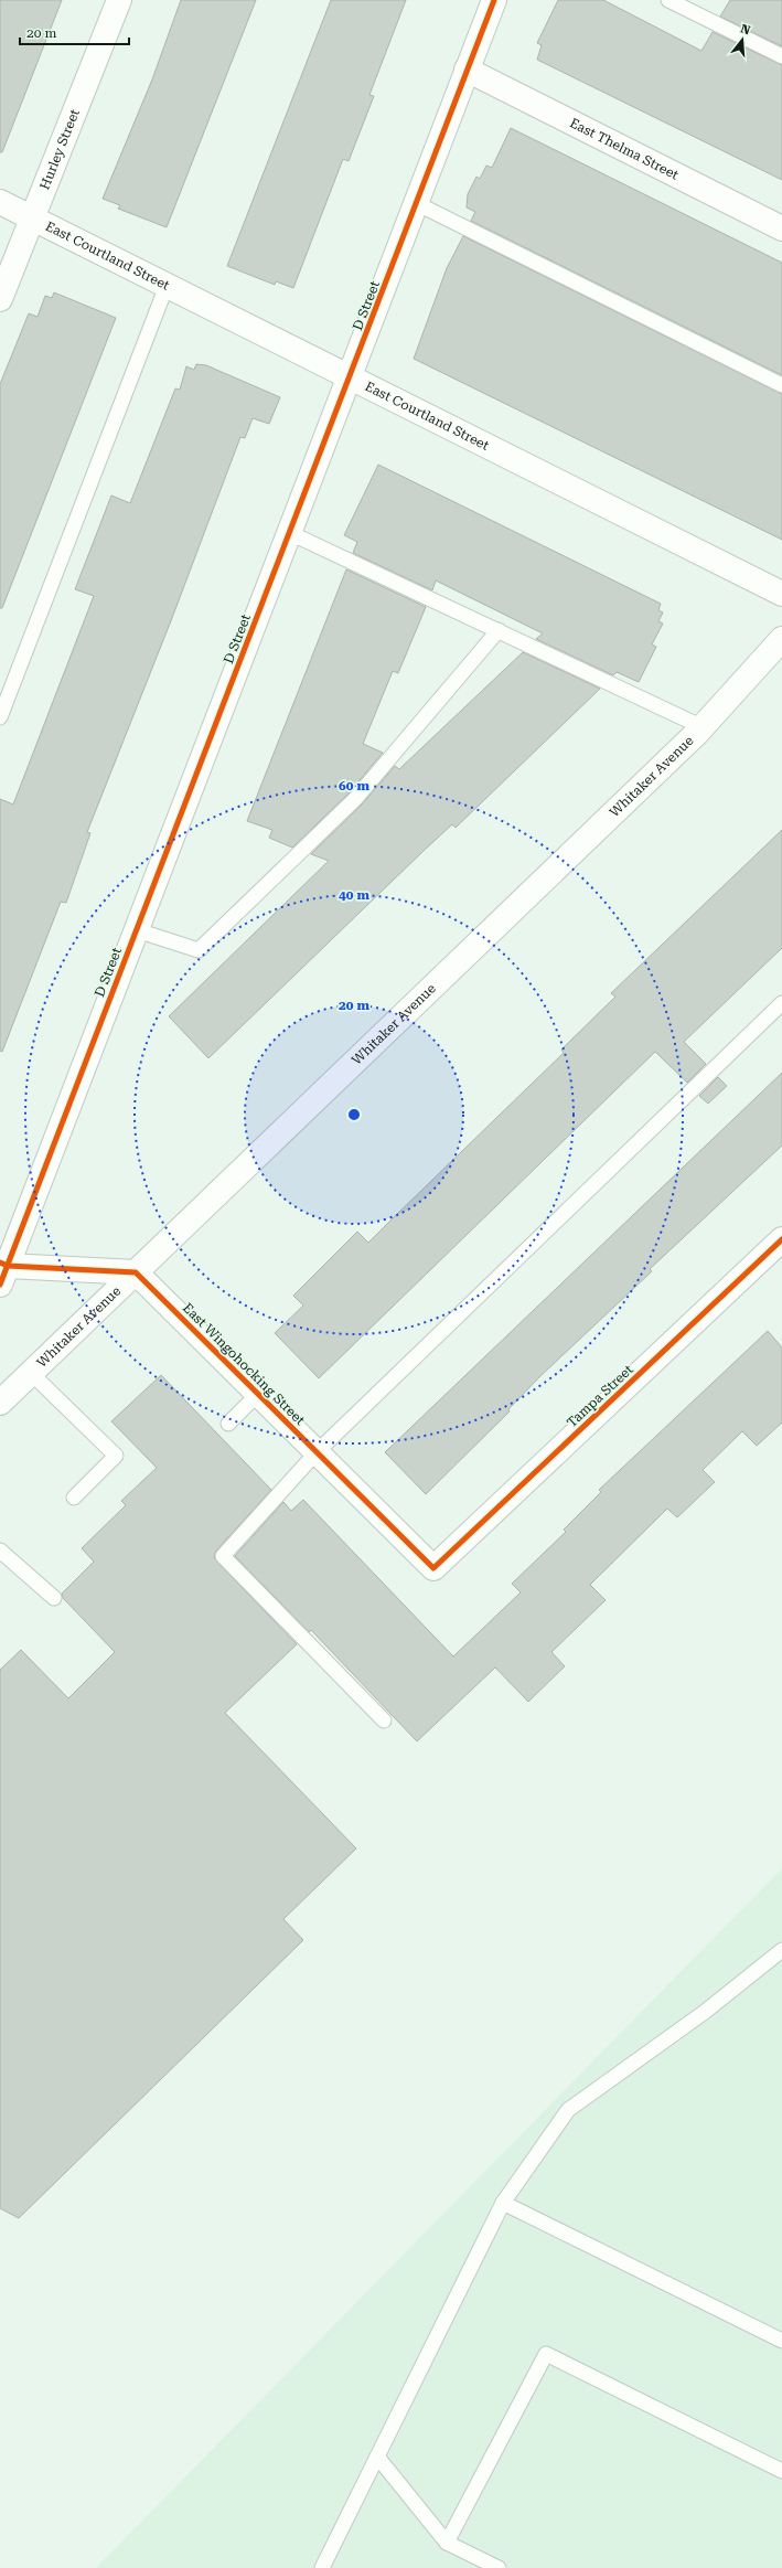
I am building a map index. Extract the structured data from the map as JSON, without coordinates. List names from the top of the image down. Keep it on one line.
{"streets":{"street":["East Thelma Street","Hurley Street","East Courtland Street","D Street","Whitaker Avenue","East Wingohocking Street","Tampa Street"]},"crossings":[["East Thelma Street","D Street"],["Hurley Street","East Courtland Street"],["East Courtland Street","D Street"],["Whitaker Avenue","East Wingohocking Street"],["East Wingohocking Street","Tampa Street"]],"scale_bar":"20 m","north":"top","rings":["60 m","40 m","20 m"]}
